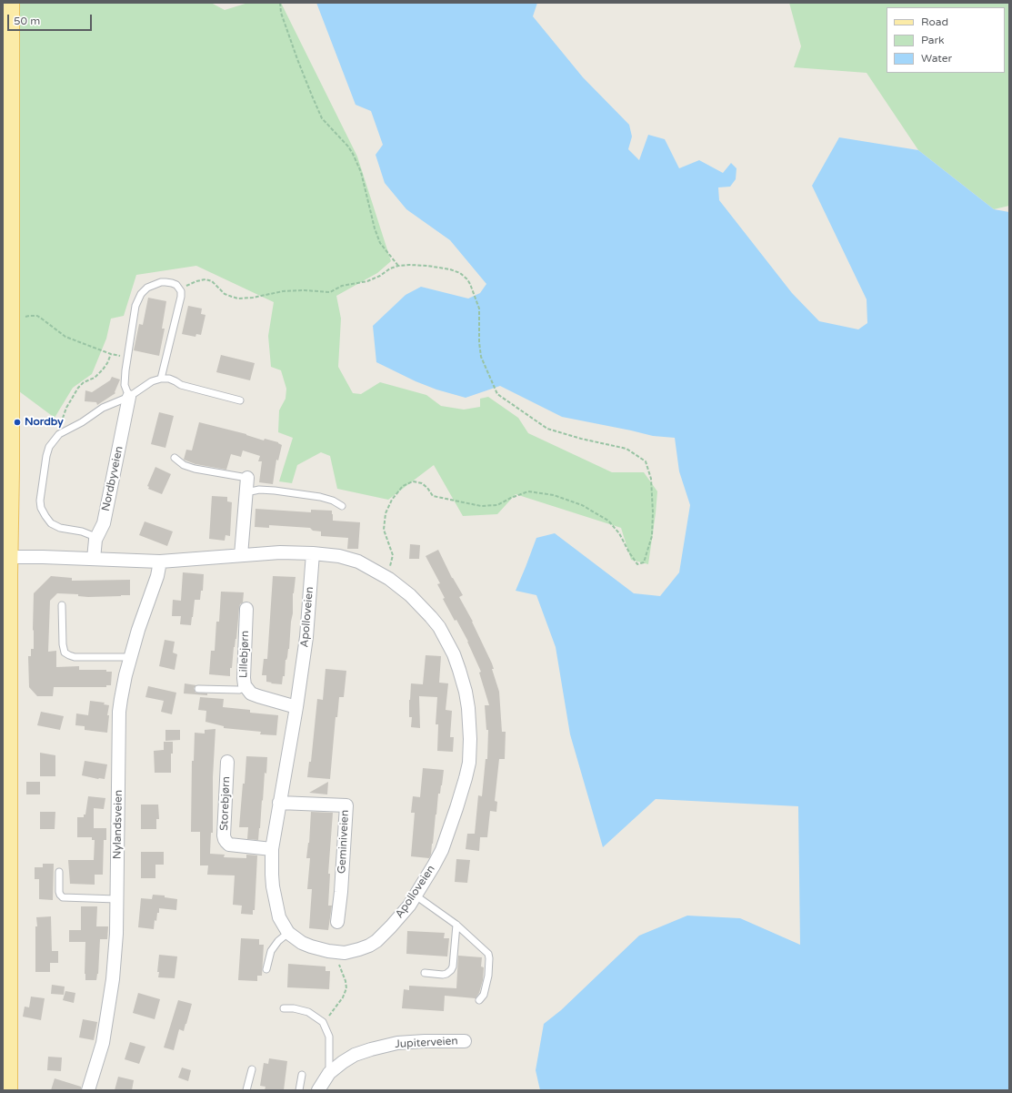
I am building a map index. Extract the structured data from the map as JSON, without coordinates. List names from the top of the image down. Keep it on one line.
{"streets":{"street":["Nordbyveien","Apolloveien","Lillebjørn","Storebjørn","Nylandsveien","Geminiveien","Jupiterveien"]},"crossings":[["Nordbyveien","Apolloveien"],["Apolloveien","Lillebjørn"],["Apolloveien","Storebjørn"],["Apolloveien","Nylandsveien"],["Apolloveien","Geminiveien"]],"places":["Nordby"],"legend":["Road","Park","Water"],"scale_bar":"50 m"}
